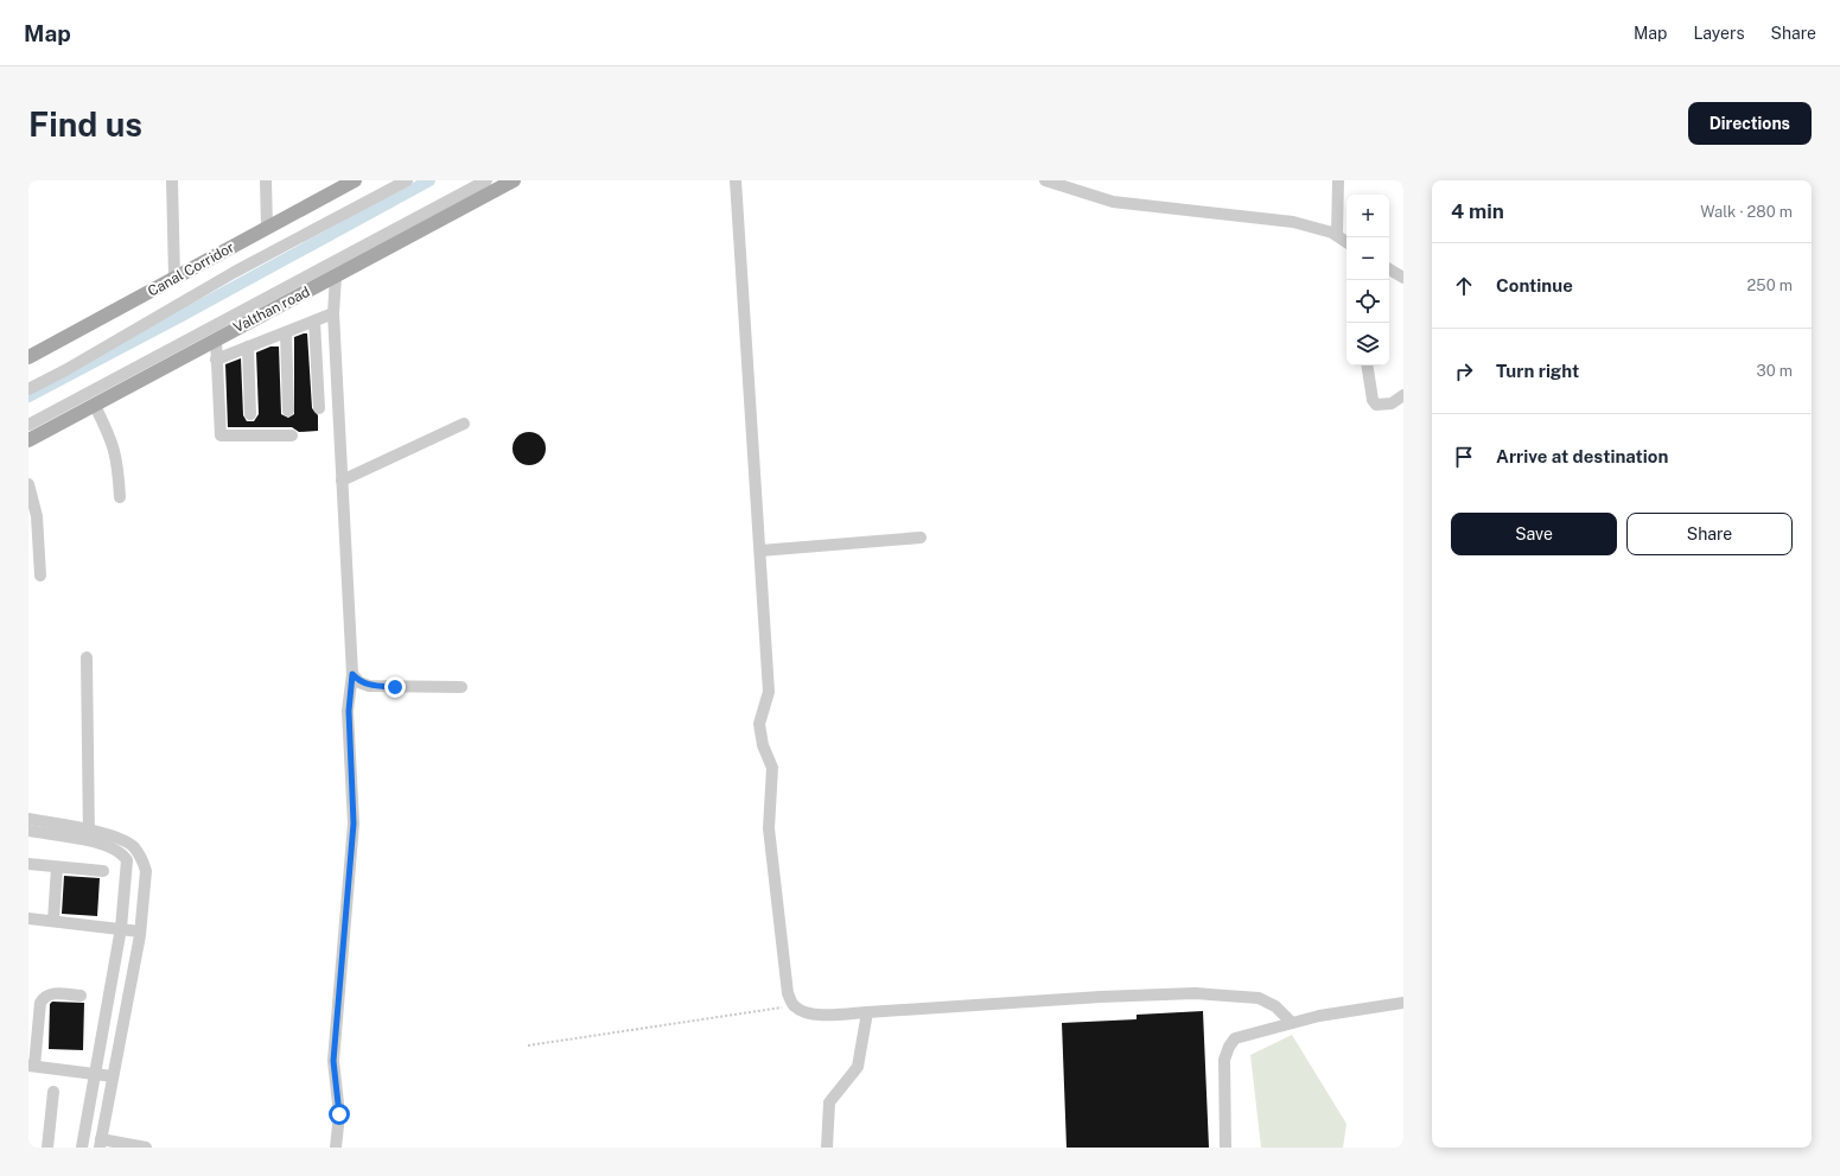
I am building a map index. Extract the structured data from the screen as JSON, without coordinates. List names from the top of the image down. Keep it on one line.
{"streets":{"main road":["Canal Corridor","Valthan road"]},"page":{"header":"Map","nav":["Map","Layers","Share"],"buttons":["Directions",["Save","Share"]],"title":"Find us","heading":["4 min","Walk · 280 m"],"map_buttons":["+","−"],"list":[["Continue","250 m"],["Turn right","30 m"],"Arrive at destination"]}}
